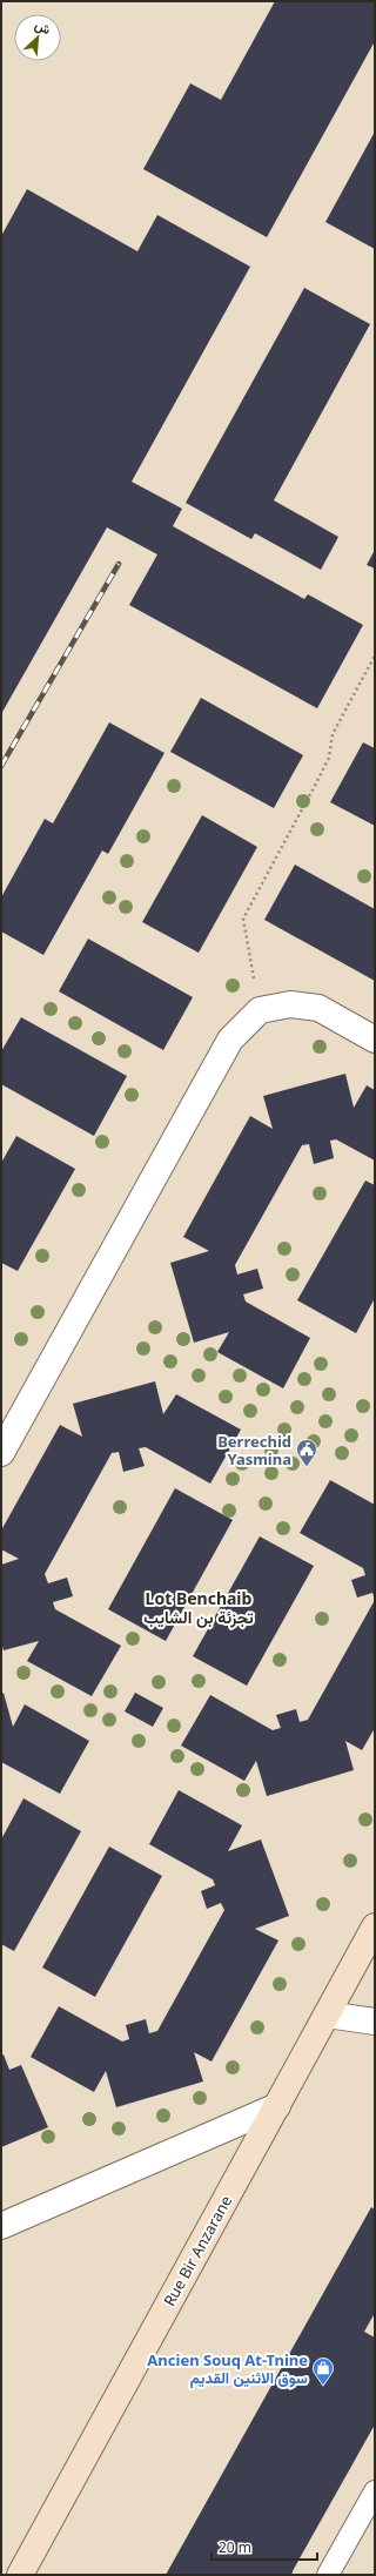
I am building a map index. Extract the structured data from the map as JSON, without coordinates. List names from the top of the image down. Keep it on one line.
{"streets":{"street":["Rue Bir Anzarane"]},"districts":["Lot Benchaib تجزئة بن الشايب"],"places":{"public building":["Berrechid Yasmina"],"shop":["Ancien Souq At-Tnine سوق الاثنين القديم"]},"scale_bar":"20 m","north":"top right"}
